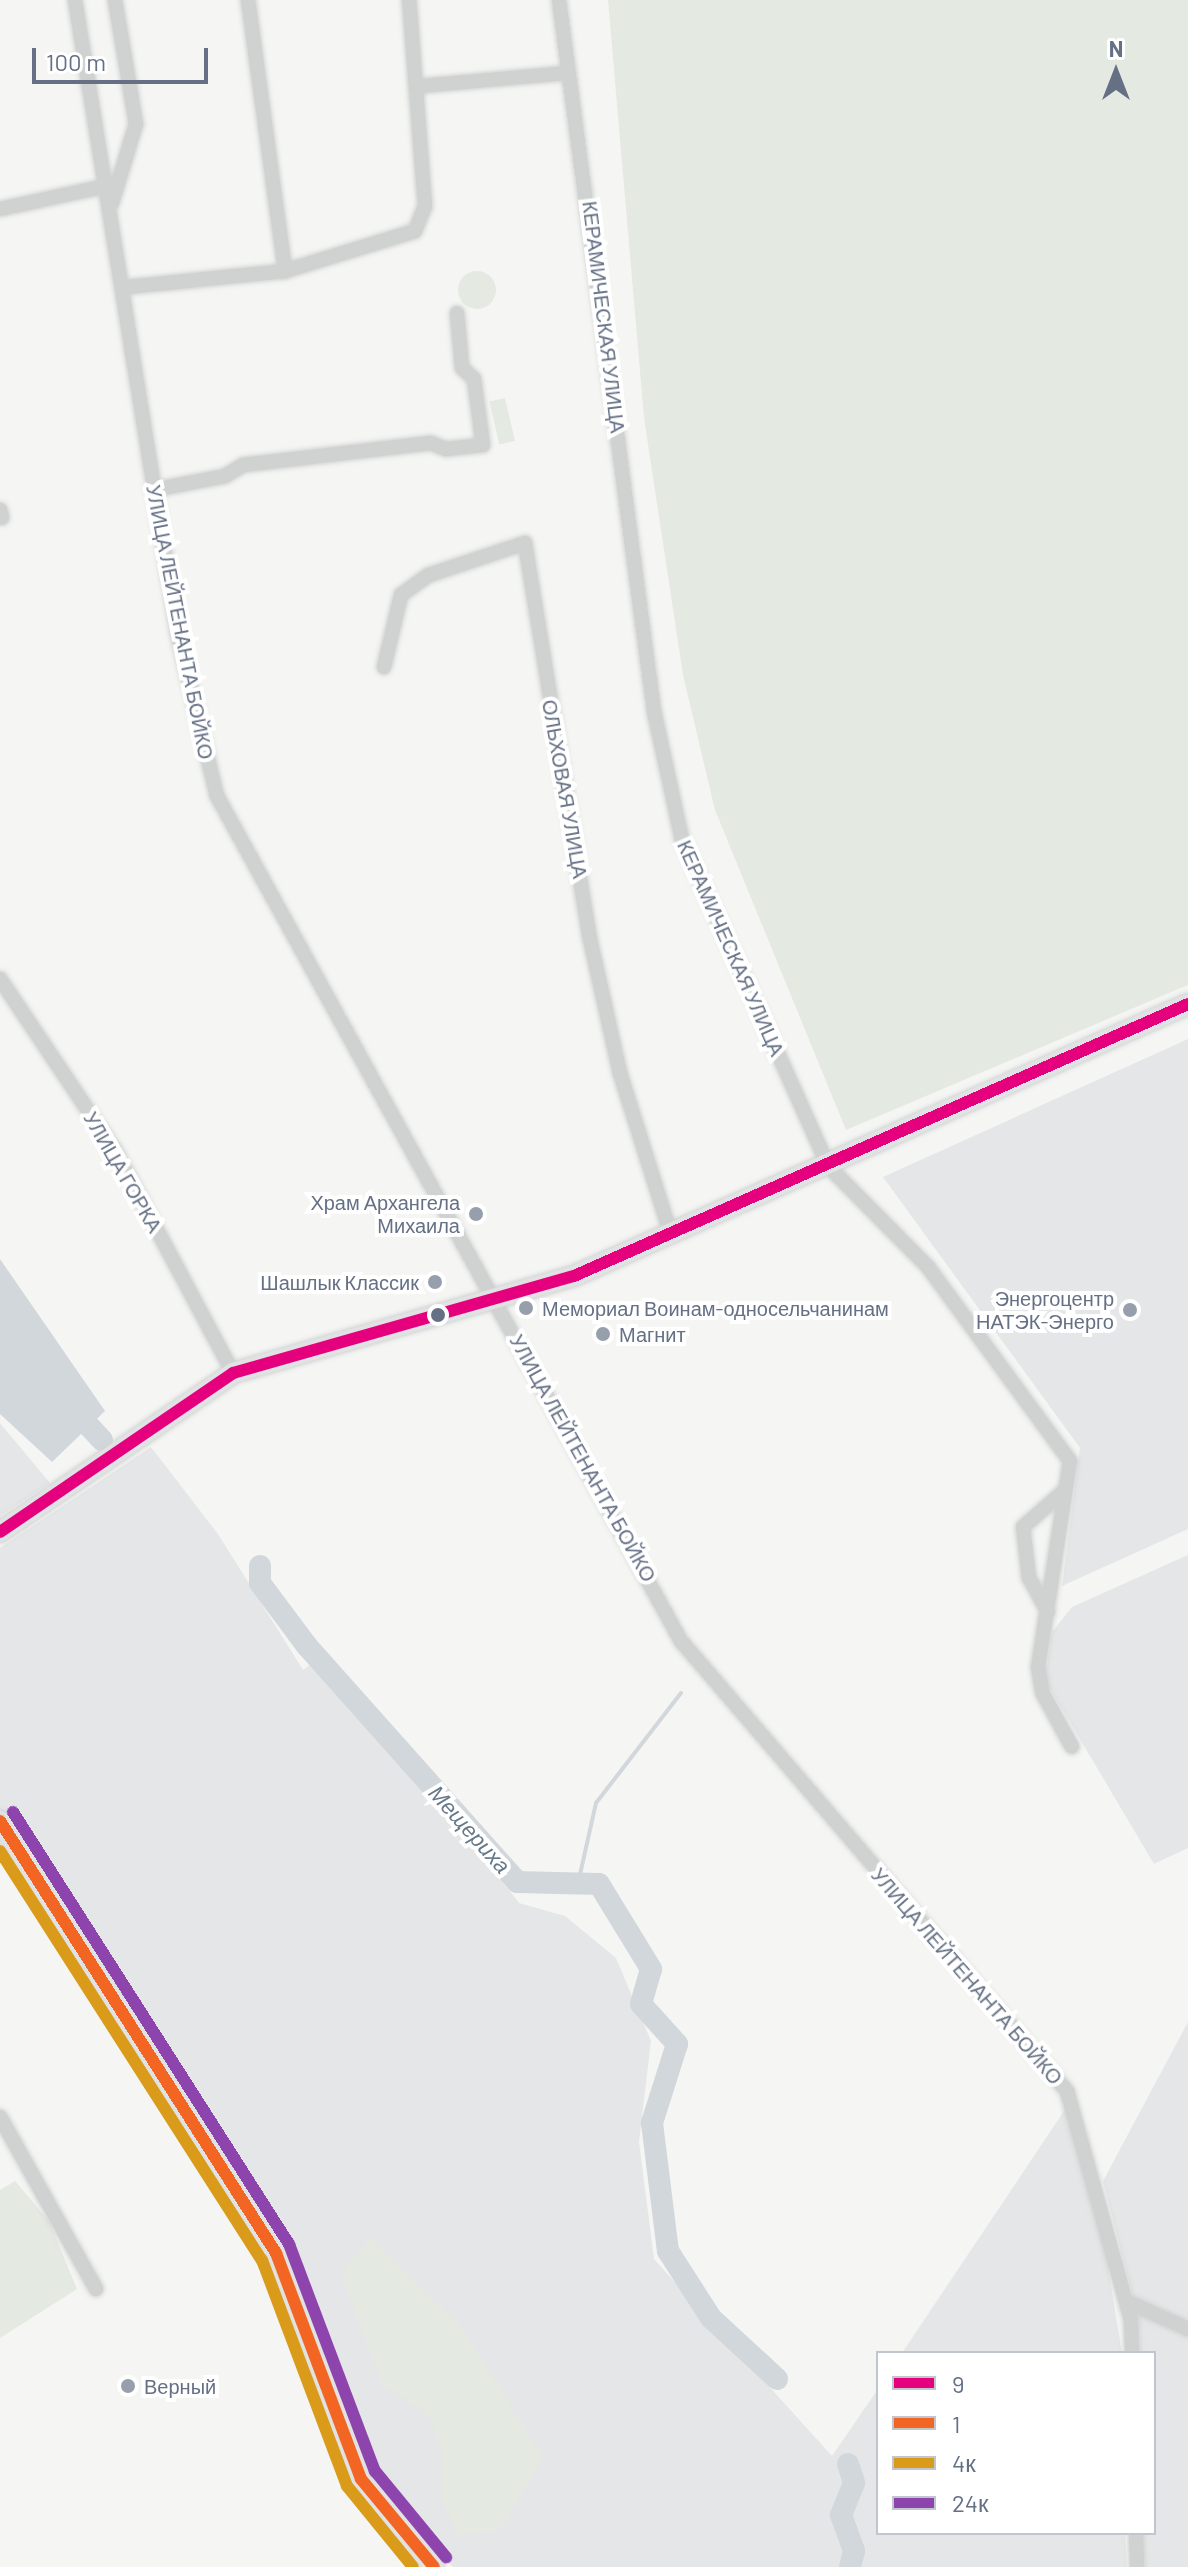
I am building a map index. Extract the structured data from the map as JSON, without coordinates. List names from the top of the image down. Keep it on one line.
{"streets":{"street":["КЕРАМИЧЕСКАЯ УЛИЦА","УЛИЦА ЛЕЙТЕНАНТА БОЙКО","ОЛЬХОВАЯ УЛИЦА","УЛИЦА ГОРКА"]},"water":["Мещериха"],"places":["Храм Архангела Михаила","Шашлык Классик","Мемориал Воинам-односельчанинам","Энергоцентр НАТЭК-Энерго","Магнит","Верный"],"lines":["transit line 9","transit line 24к","transit line 1","transit line 4к"],"legend":["9","1","4к","24к"],"scale_bar":"100 m","north":"top"}
